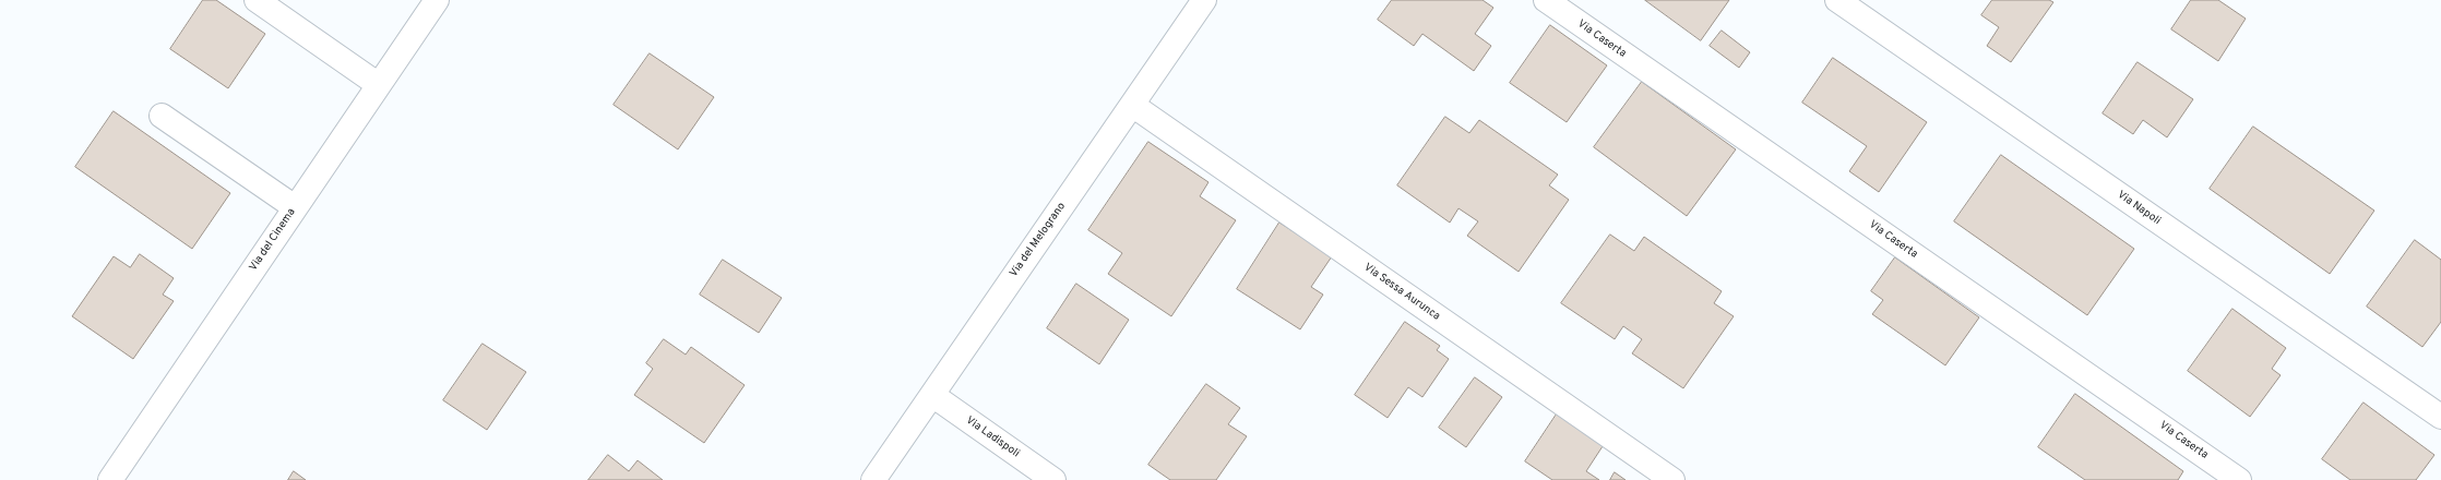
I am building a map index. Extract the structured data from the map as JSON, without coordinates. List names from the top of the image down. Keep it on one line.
{"streets":{"street":["Via Caserta","Via Napoli","Via del Cinema","Via del Melograno","Via Sessa Aurunca","Via Ladispoli"]},"crossings":[["Via del Melograno","Via Sessa Aurunca"],["Via del Melograno","Via Ladispoli"]]}
